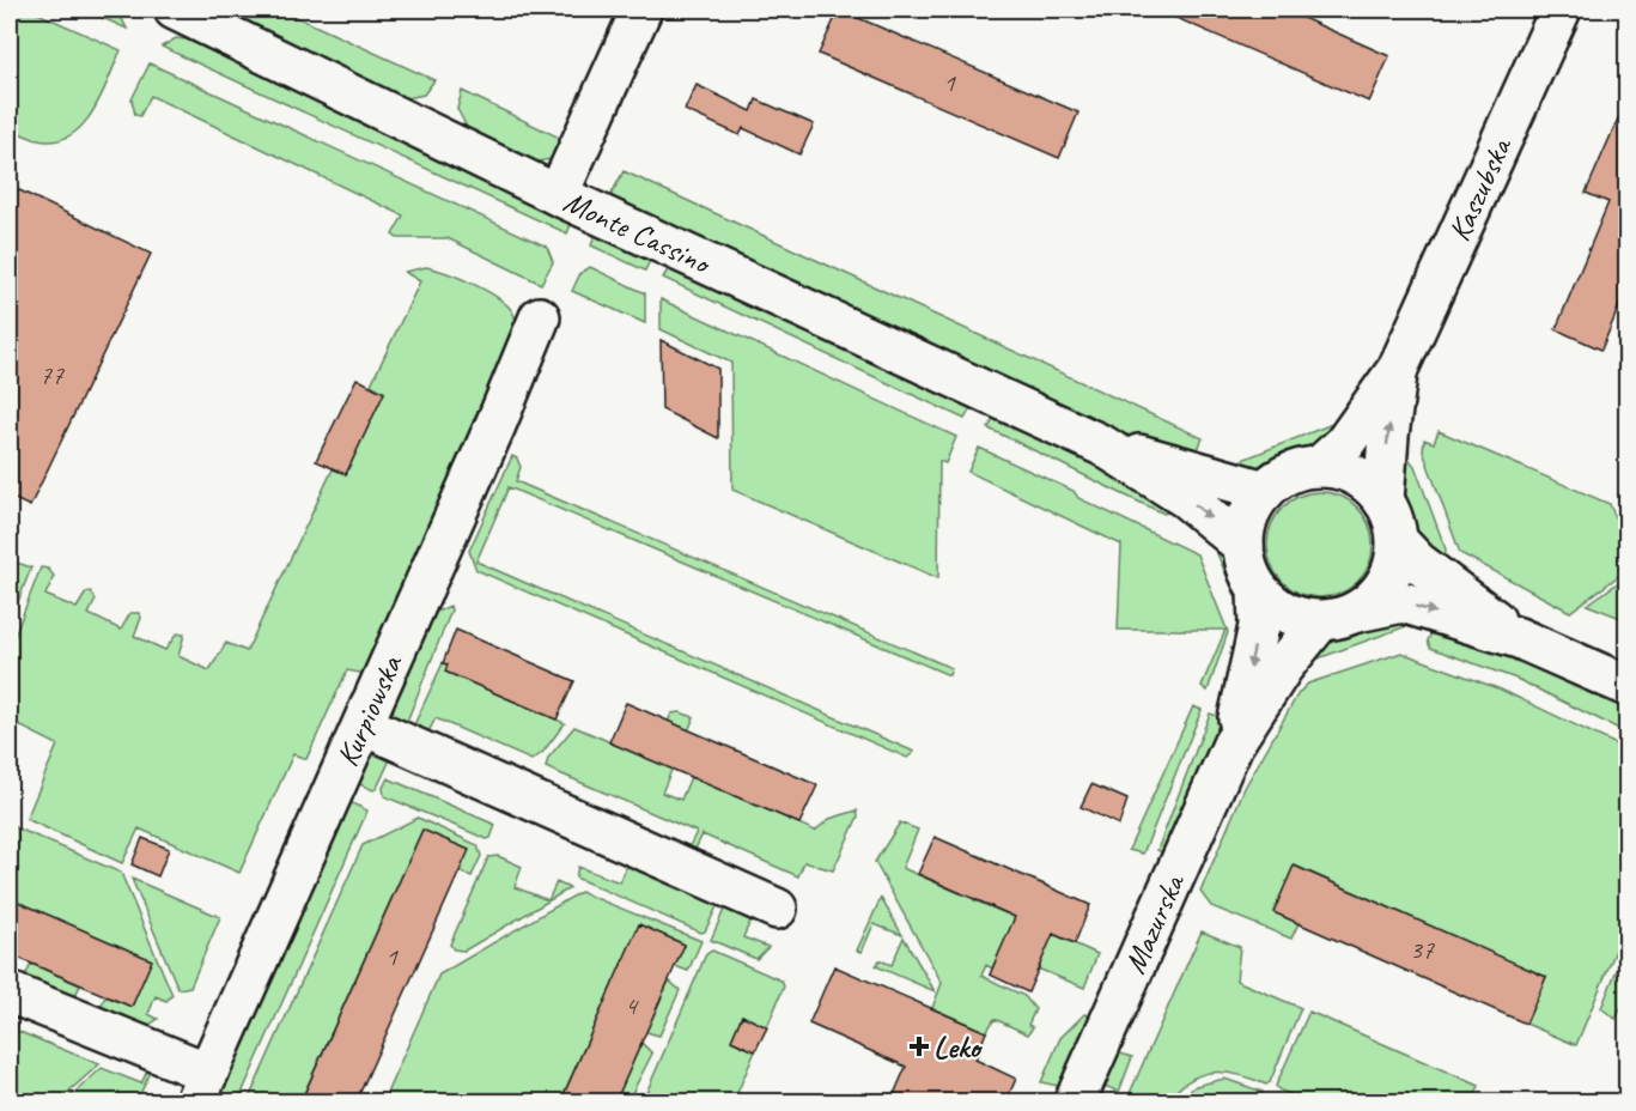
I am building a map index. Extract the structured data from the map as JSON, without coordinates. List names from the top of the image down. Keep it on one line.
{"streets":{"street":["Kaszubska","Monte Cassino","Kurpiowska","Mazurska"]},"crossings":[["Kaszubska","Monte Cassino"],["Kaszubska","Mazurska"],["Monte Cassino","Mazurska"]],"places":{"health":["Leko"]},"house_numbers":["1","77","37","1","4"]}
